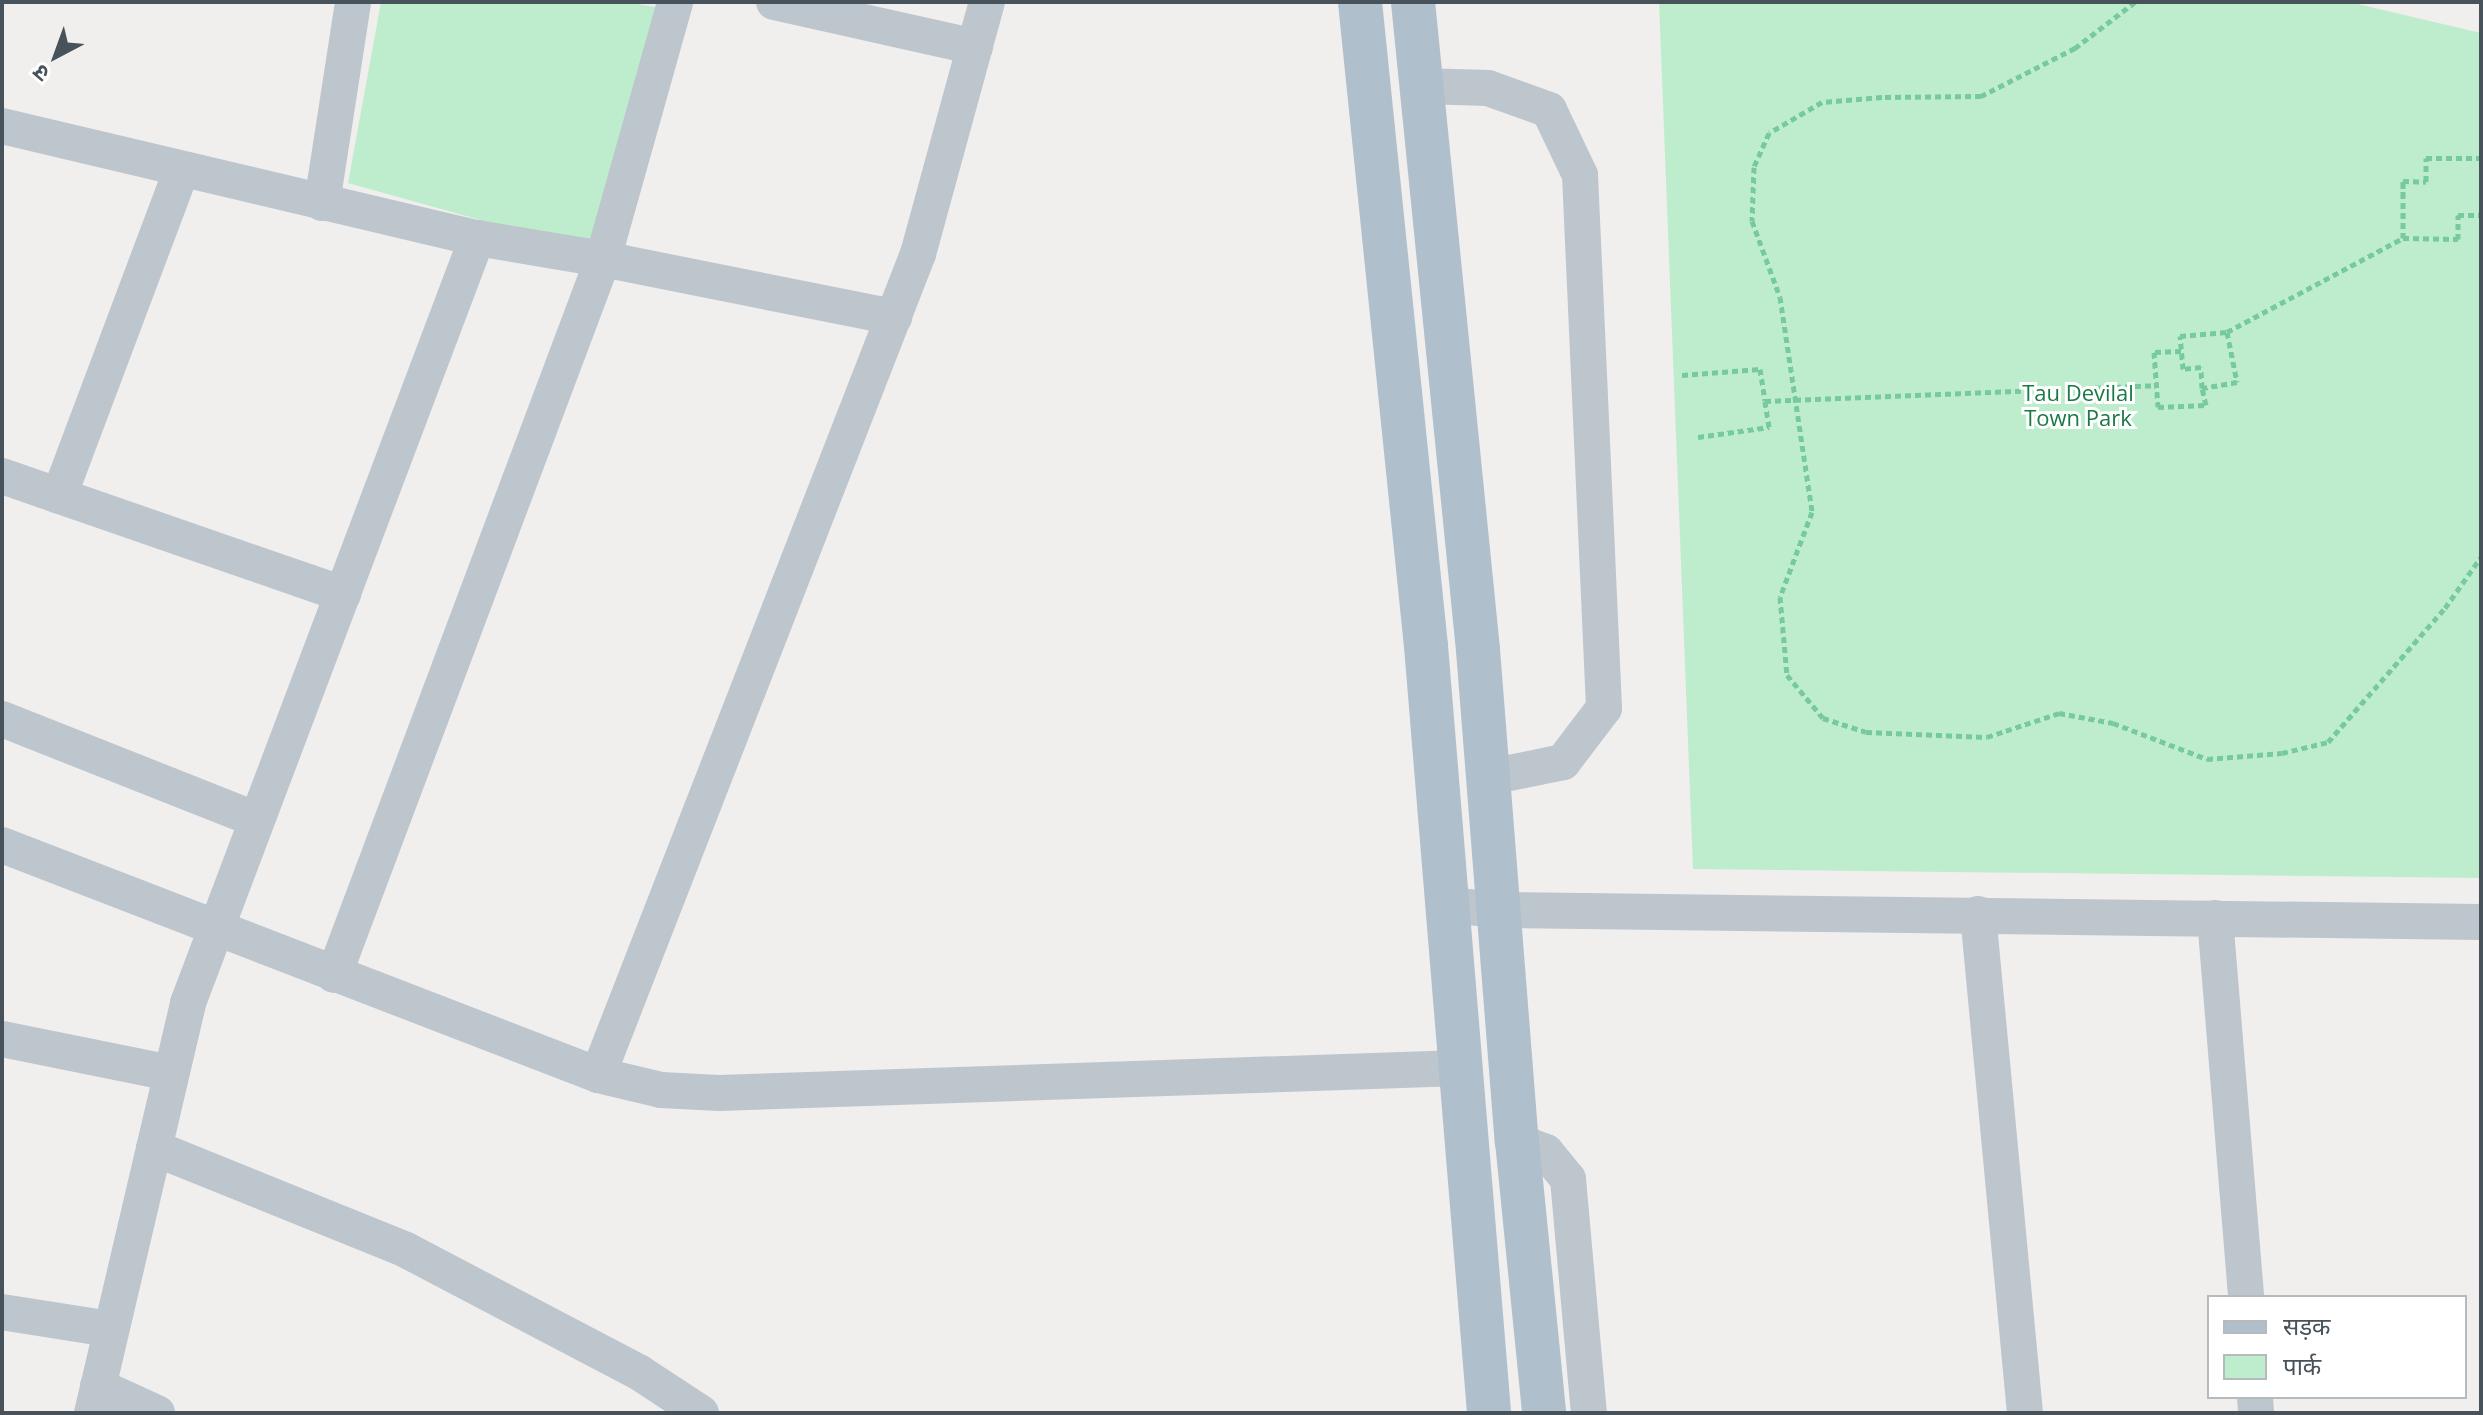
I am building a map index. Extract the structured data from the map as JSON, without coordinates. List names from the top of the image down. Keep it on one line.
{"parks":["Tau Devilal Town Park"],"legend":["सड़क","पार्क"],"north":"bottom left"}
